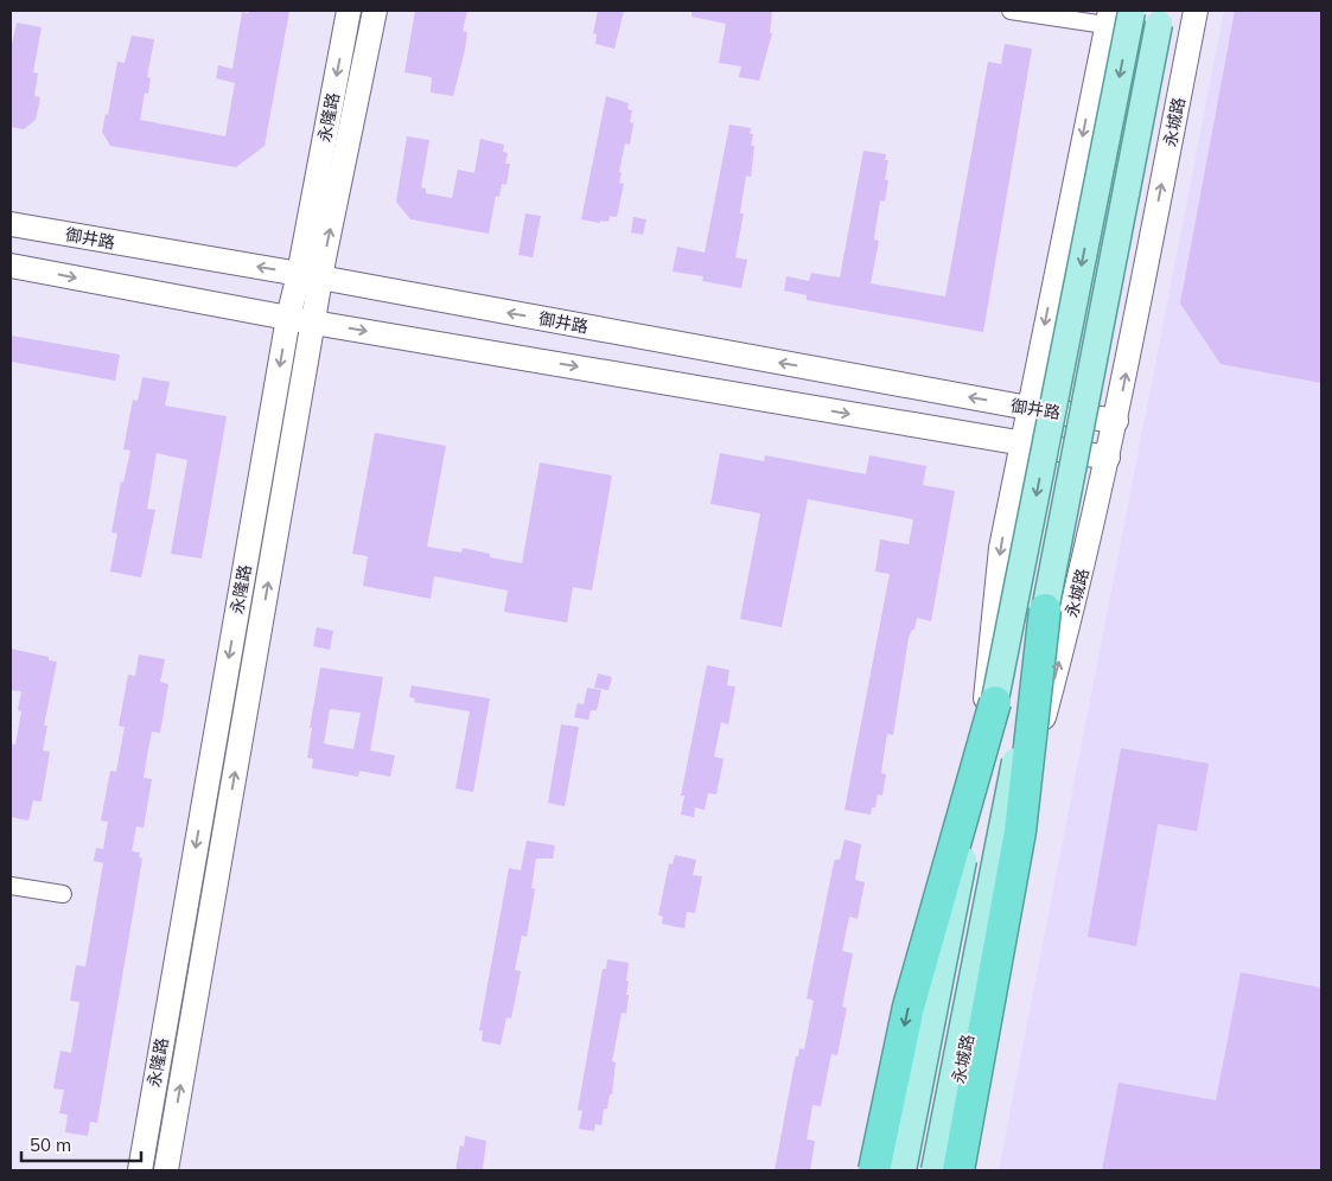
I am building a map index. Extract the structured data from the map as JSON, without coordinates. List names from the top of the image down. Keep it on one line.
{"streets":{"street":["永隆路","永城路","御井路"]},"crossings":[["永隆路","御井路"],["永城路","御井路"]],"scale_bar":"50 m"}
